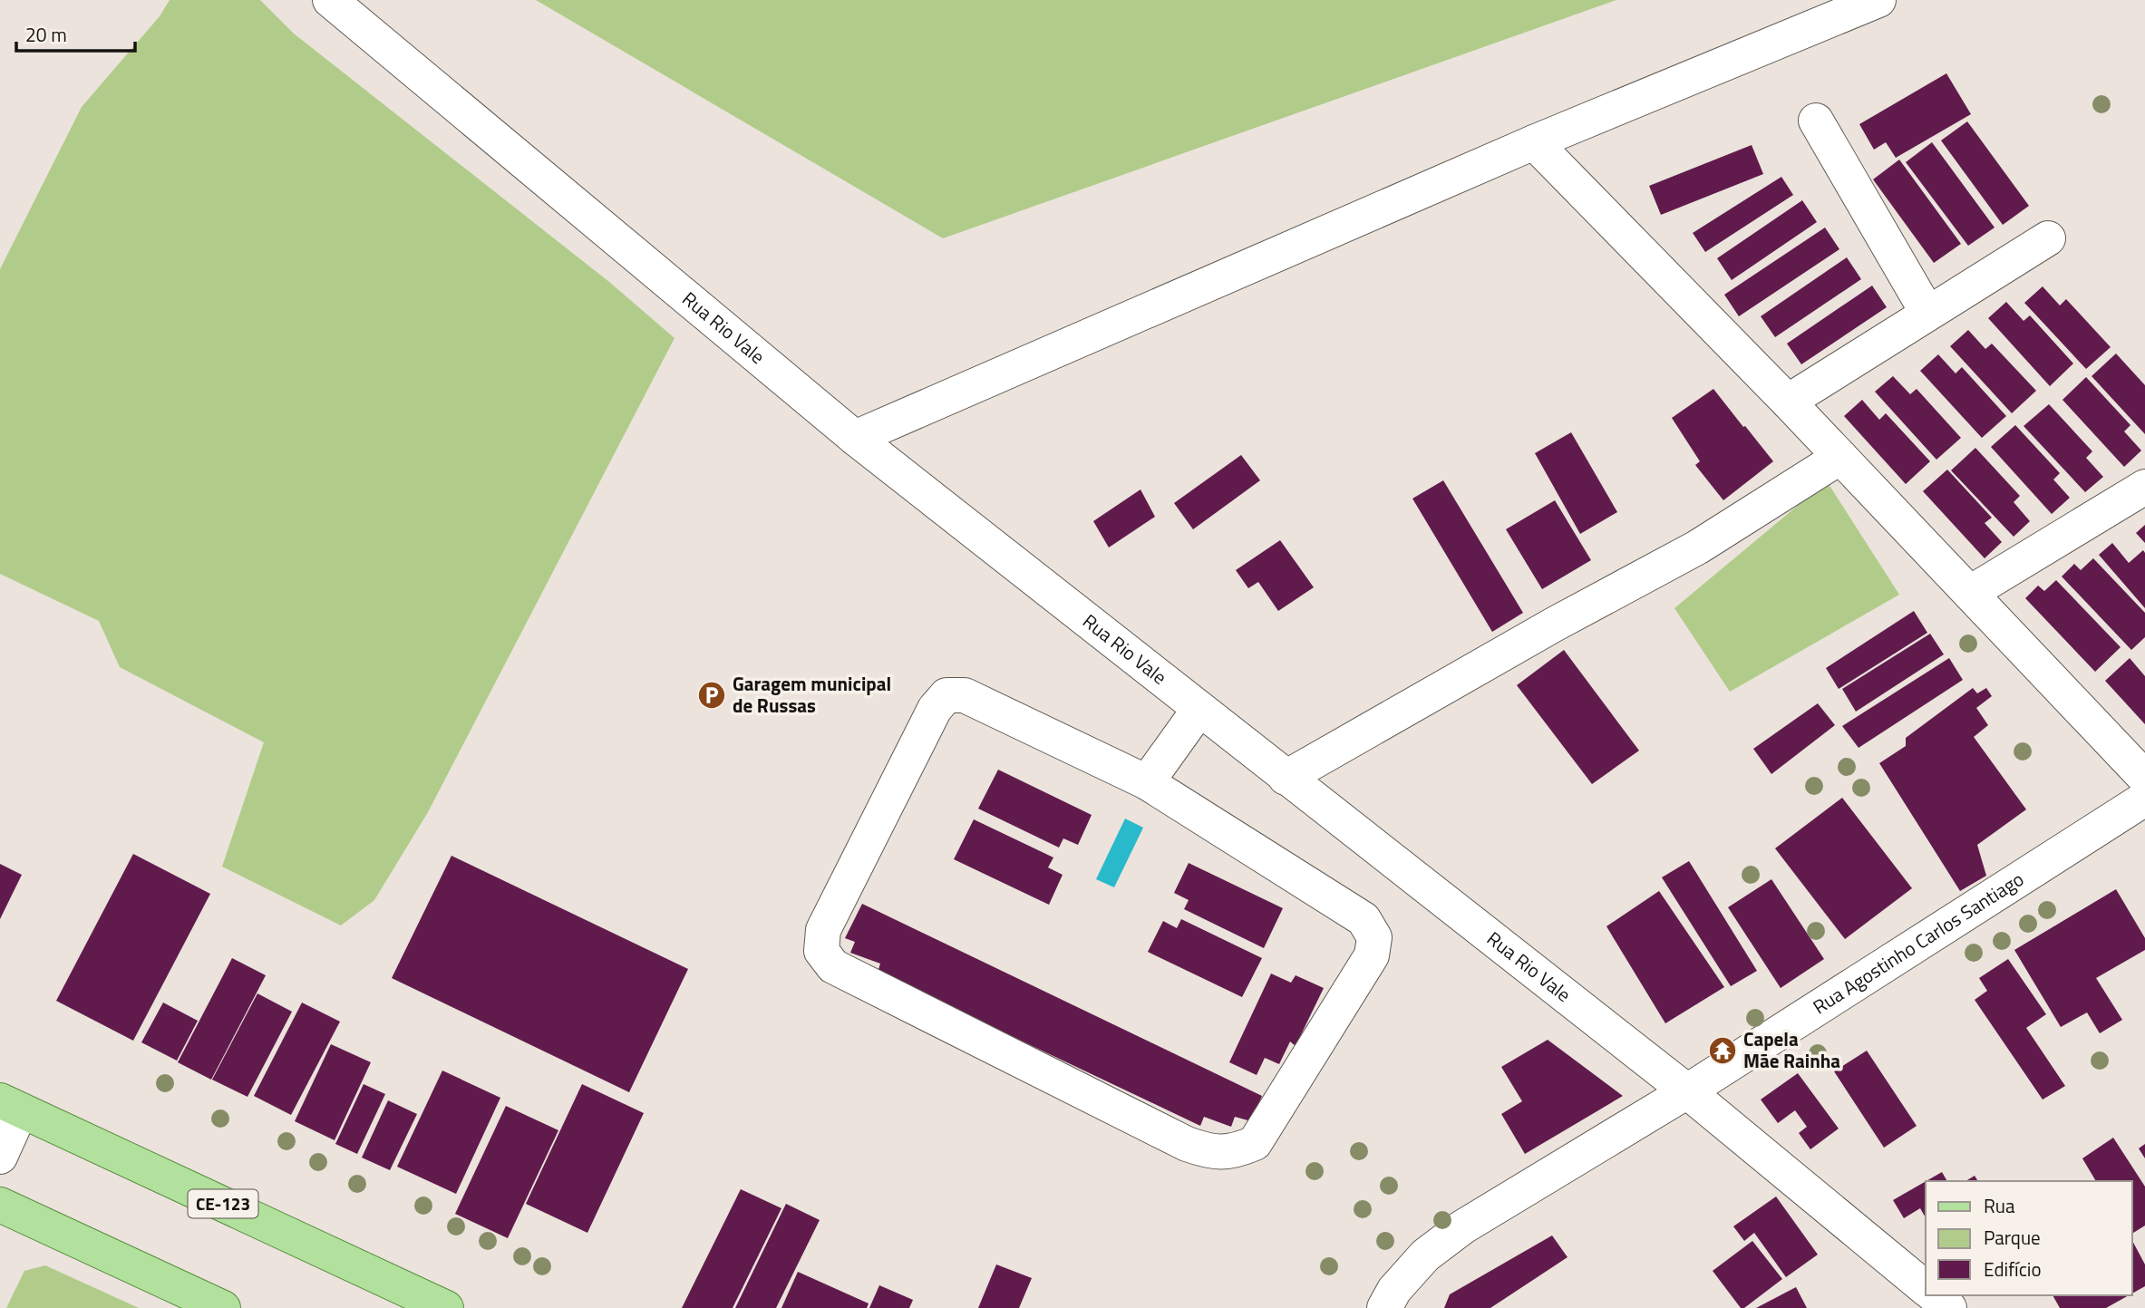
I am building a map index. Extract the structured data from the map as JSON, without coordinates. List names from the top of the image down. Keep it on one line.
{"streets":{"main road":["CE-123"],"street":["Rua Rio Vale","Rua Agostinho Carlos Santiago"]},"crossings":[["Rua Rio Vale","Rua Agostinho Carlos Santiago"]],"places":{"parking":["Garagem municipal de Russas"],"temple":["Capela Mãe Rainha"]},"legend":["Rua","Parque","Edifício"],"scale_bar":"20 m"}
